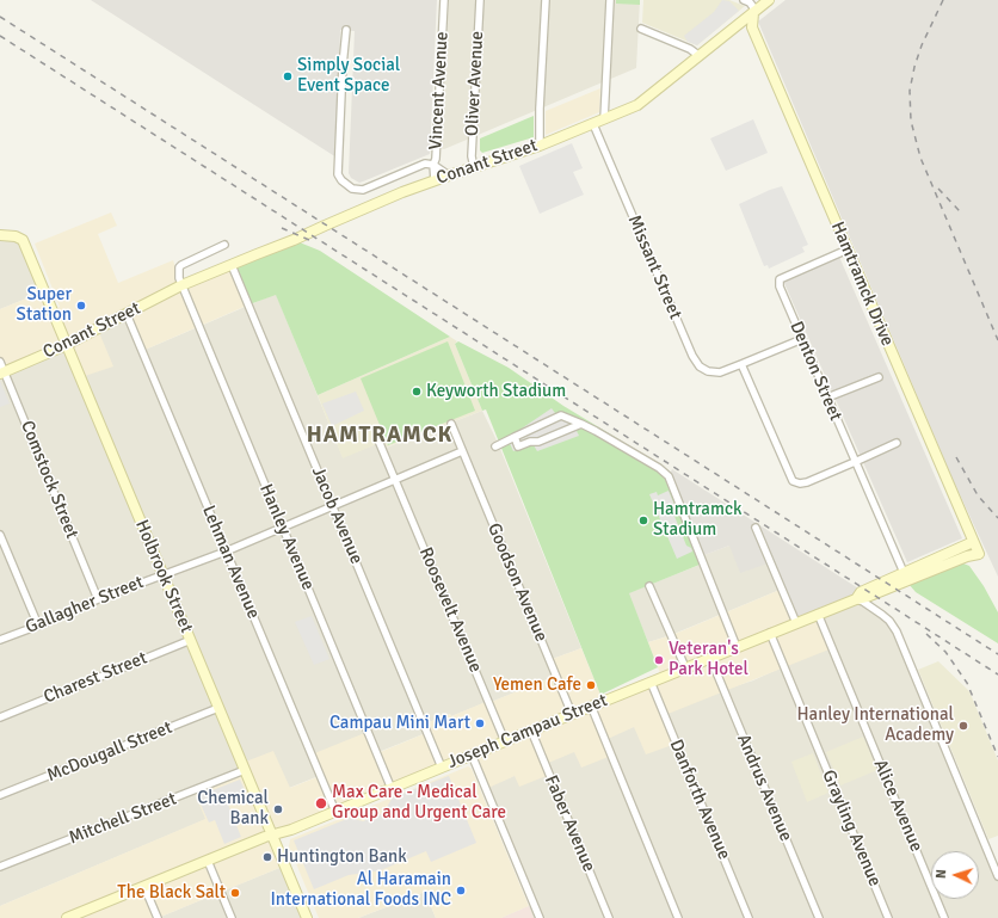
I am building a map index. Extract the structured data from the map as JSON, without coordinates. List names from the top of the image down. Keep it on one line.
{"streets":{"street":["Oliver Avenue","Vincent Avenue","Conant Street","Missant Street","Hamtramck Drive","Denton Street","Comstock Street","Jacob Avenue","Hanley Avenue","Lehman Avenue","Holbrook Street","Goodson Avenue","Gallagher Street","Roosevelt Avenue","Charest Street","Joseph Campau Street","McDougall Street","Andrus Avenue","Danforth Avenue","Alice Avenue","Mitchell Street","Faber Avenue","Grayling Avenue"]},"crossings":[["Oliver Avenue","Conant Street"],["Vincent Avenue","Conant Street"],["Conant Street","Missant Street"],["Conant Street","Hamtramck Drive"],["Conant Street","Comstock Street"],["Conant Street","Jacob Avenue"],["Conant Street","Hanley Avenue"],["Conant Street","Lehman Avenue"],["Conant Street","Holbrook Street"],["Hamtramck Drive","Denton Street"],["Hamtramck Drive","Joseph Campau Street"],["Denton Street","Joseph Campau Street"],["Comstock Street","Gallagher Street"],["Jacob Avenue","Gallagher Street"],["Jacob Avenue","Joseph Campau Street"],["Hanley Avenue","Gallagher Street"],["Hanley Avenue","Joseph Campau Street"],["Lehman Avenue","Gallagher Street"],["Lehman Avenue","Joseph Campau Street"],["Holbrook Street","Gallagher Street"],["Holbrook Street","Charest Street"],["Holbrook Street","Joseph Campau Street"],["Holbrook Street","McDougall Street"],["Holbrook Street","Mitchell Street"],["Goodson Avenue","Gallagher Street"],["Goodson Avenue","Joseph Campau Street"],["Gallagher Street","Roosevelt Avenue"],["Roosevelt Avenue","Joseph Campau Street"],["Joseph Campau Street","Andrus Avenue"],["Joseph Campau Street","Danforth Avenue"],["Joseph Campau Street","Alice Avenue"],["Joseph Campau Street","Faber Avenue"],["Joseph Campau Street","Grayling Avenue"]],"districts":["HAMTRAMCK"],"places":["Simply Social Event Space","Super Station","Keyworth Stadium","Hamtramck Stadium","Veteran's Park Hotel","Yemen Cafe","Campau Mini Mart","Hanley International Academy","Max Care - Medical Group and Urgent Care","Chemical Bank","Huntington Bank","Al Haramain International Foods INC","The Black Salt"],"north":"left"}
